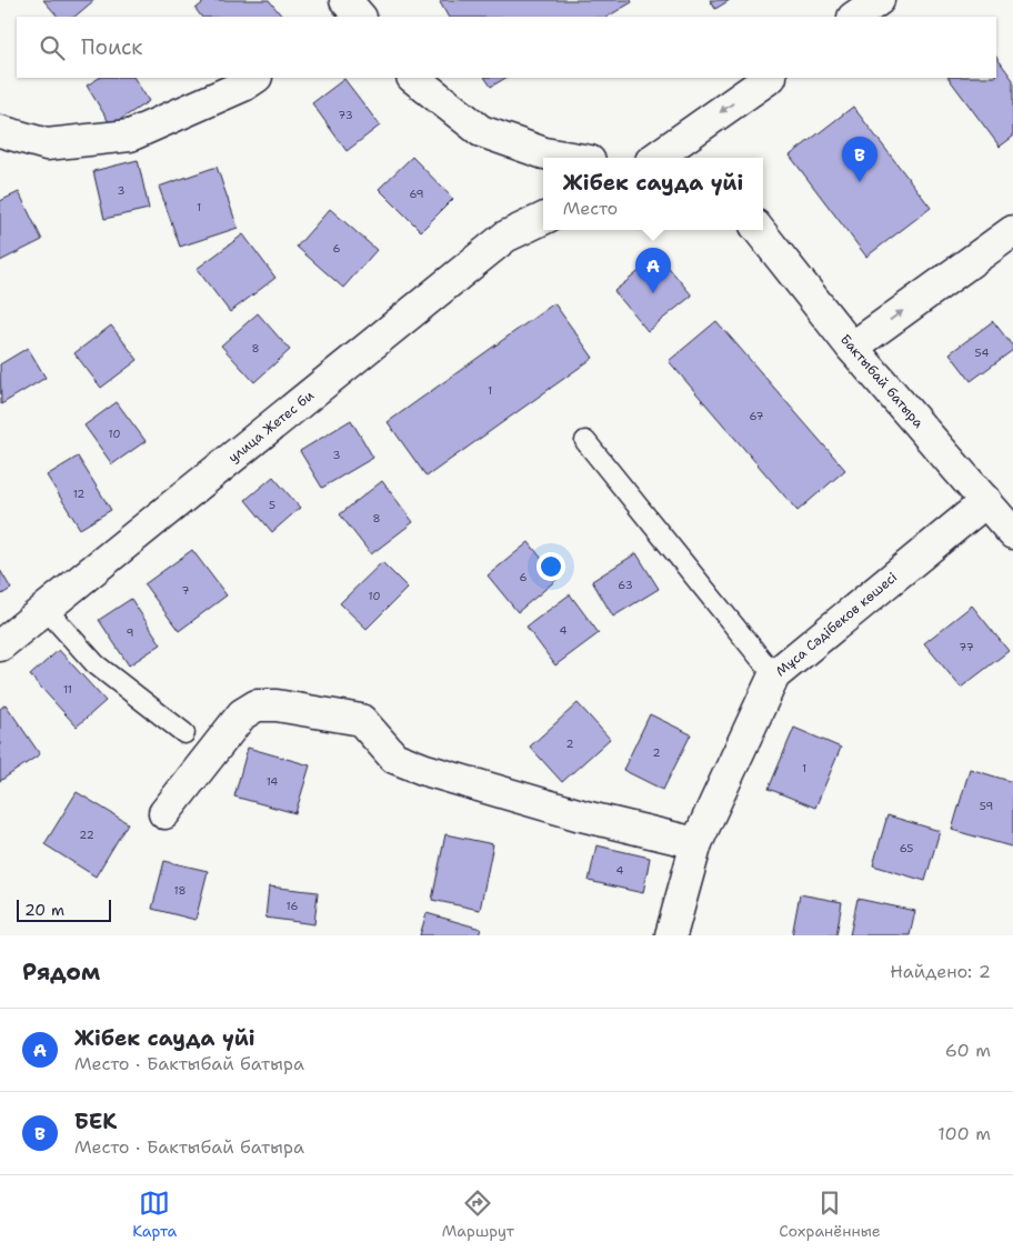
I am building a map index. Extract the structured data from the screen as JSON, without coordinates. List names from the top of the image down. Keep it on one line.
{"streets":{"street":["Бактыбай батыра","улица Жетес би","Мұса Сәдібеков көшесі"]},"crossings":[["Бактыбай батыра","Мұса Сәдібеков көшесі"]],"house_numbers":["73","3","69","1","6","8","54","1","67","10","3","12","5","8","6","63","7","10","4","9","77","11","2","2","1","14","59","22","65","4","18","16"],"scale_bar":"20 m","page":{"search":"Поиск","pins":["B","A"],"popup":["Жібек сауда үйі","Место"],"scale":"20 m","heading":["Рядом","Найдено: 2"],"list":[{"mark":"A","name":"Жібек сауда үйі","note":"Место · Бактыбай батыра","value":"60 m"},{"mark":"B","name":"БЕК","note":"Место · Бактыбай батыра","value":"100 m"}],"nav":["Карта","Маршрут","Сохранённые"]}}
